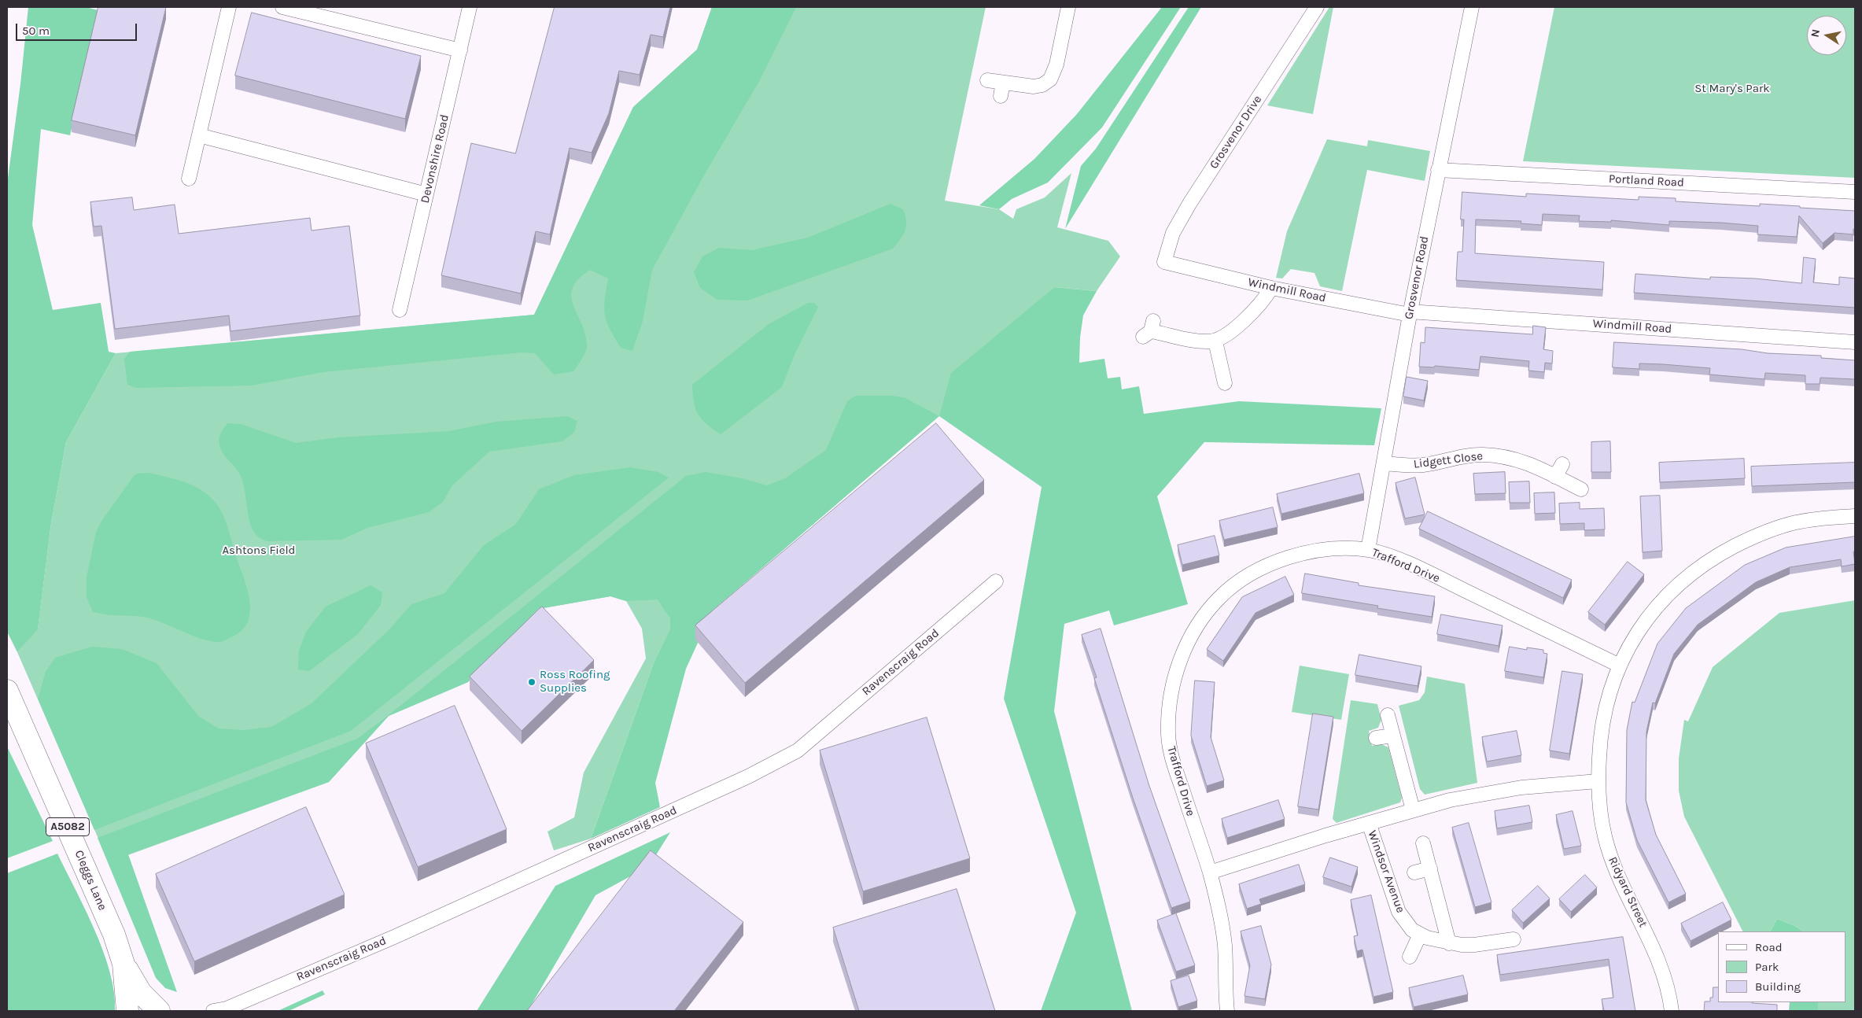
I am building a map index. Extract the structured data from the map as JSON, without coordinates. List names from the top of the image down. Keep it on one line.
{"streets":{"main road":["A5082","Cleggs Lane"],"street":["Grosvenor Drive","Devonshire Road","Portland Road","Grosvenor Road","Windmill Road","Lidgett Close","Trafford Drive","Ravenscraig Road","Windsor Avenue","Ridyard Street"]},"crossings":[["Grosvenor Drive","Windmill Road"],["Portland Road","Grosvenor Road"],["Grosvenor Road","Windmill Road"],["Grosvenor Road","Lidgett Close"],["Grosvenor Road","Trafford Drive"],["Trafford Drive","Windsor Avenue"],["Trafford Drive","Ridyard Street"],["Windsor Avenue","Ridyard Street"]],"parks":["St Mary's Park","Ashtons Field"],"places":["Ross Roofing Supplies"],"legend":["Road","Park","Building"],"scale_bar":"50 m","north":"left"}
